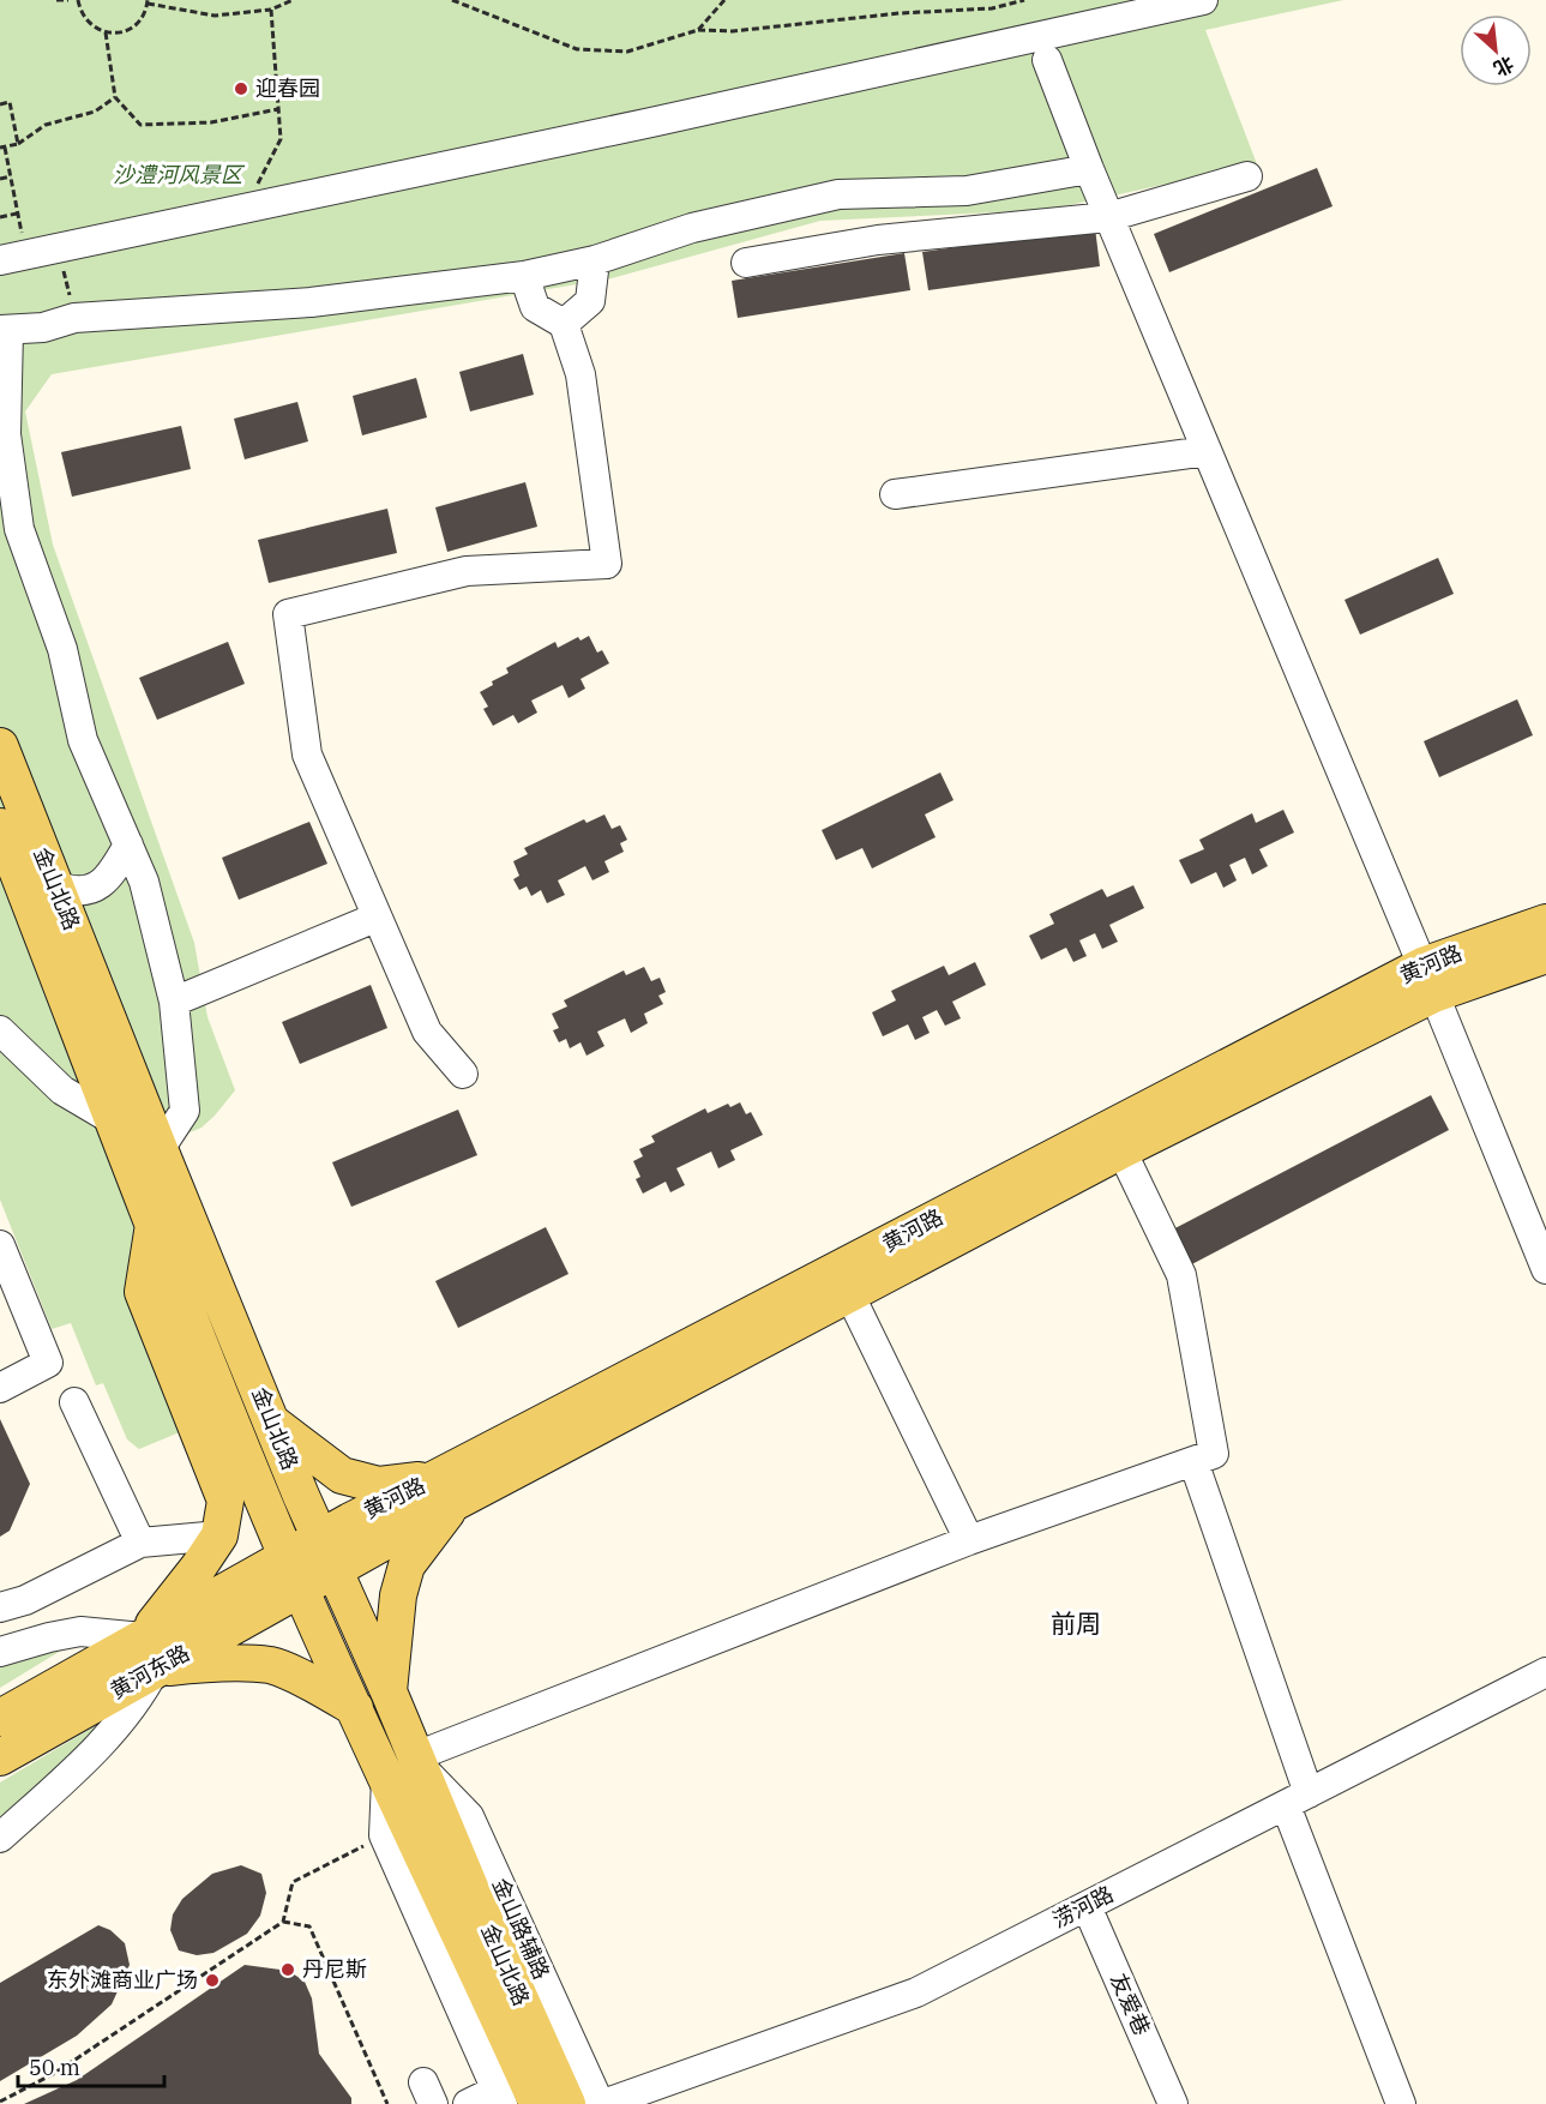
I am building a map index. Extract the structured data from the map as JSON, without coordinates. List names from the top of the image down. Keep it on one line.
{"streets":{"main road":["金山北路","黄河路","黄河东路"],"street":["涝河路","金山路辅路","友爱巷"]},"crossings":[["金山北路","黄河路"],["金山北路","黄河东路"],["金山北路","金山路辅路"],["黄河路","黄河东路"],["涝河路","金山路辅路"],["涝河路","友爱巷"]],"districts":["前周"],"parks":["沙澧河风景区"],"places":["迎春园","丹尼斯","东外滩商业广场"],"scale_bar":"50 m","north":"bottom right"}
